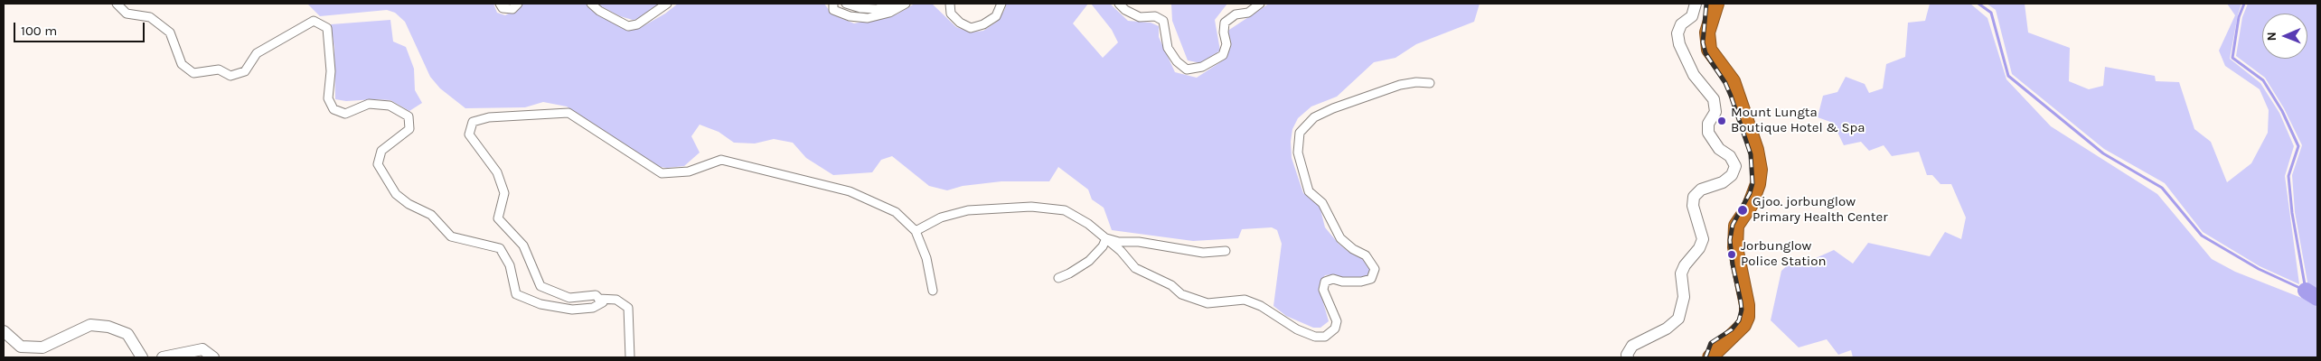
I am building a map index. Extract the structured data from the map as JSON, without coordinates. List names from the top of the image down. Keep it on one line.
{"places":["Mount Lungta Boutique Hotel & Spa","Gjoo. jorbunglow Primary Health Center","Jorbunglow Police Station"],"scale_bar":"100 m","north":"left"}
